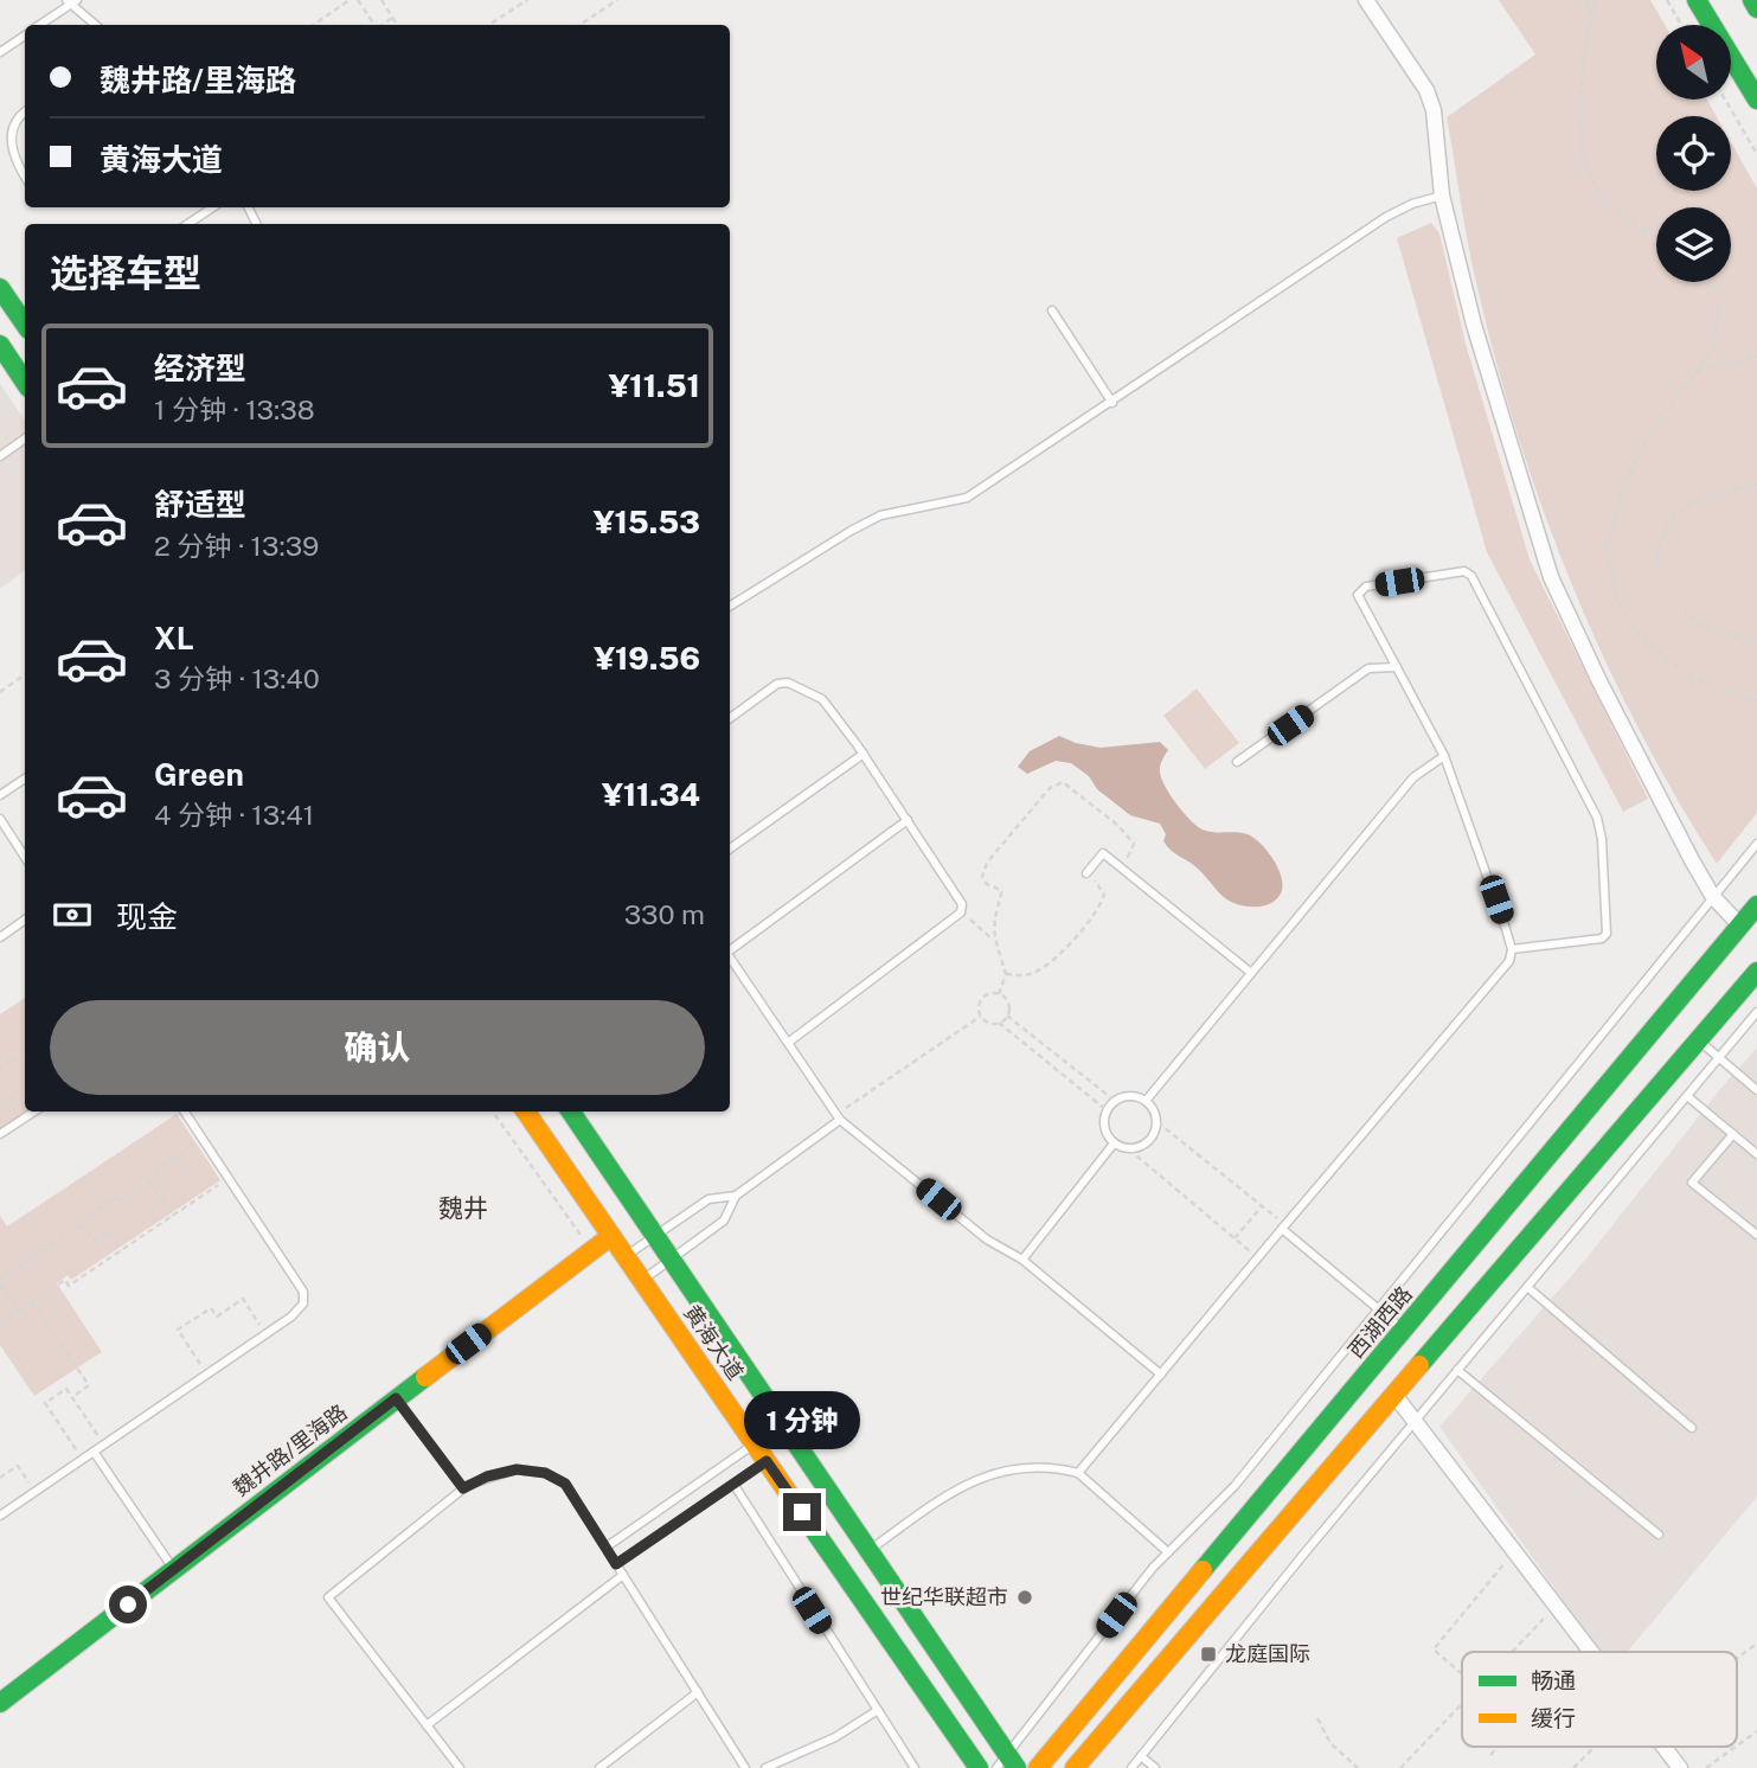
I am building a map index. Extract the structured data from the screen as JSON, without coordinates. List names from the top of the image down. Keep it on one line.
{"streets":{"main road":["西湖西路","黄海大道","魏井路/里海路"]},"crossings":[["黄海大道","魏井路/里海路"]],"districts":["魏井"],"places":{"other":["世纪华联超市"],"transit":["龙庭国际"]},"legend":["畅通","缓行"],"north":"top left","page":{"banner":["魏井路/里海路","黄海大道"],"heading":"选择车型","list":[{"name":"经济型","note":"1 分钟 · 13:38","value":"¥11.51"},{"name":"舒适型","note":"2 分钟 · 13:39","value":"¥15.53"},{"name":"XL","note":"3 分钟 · 13:40","value":"¥19.56"},{"name":"Green","note":"4 分钟 · 13:41","value":"¥11.34"}],"pay":["现金","330 m"],"buttons":"确认","bubble":"1 分钟"}}
